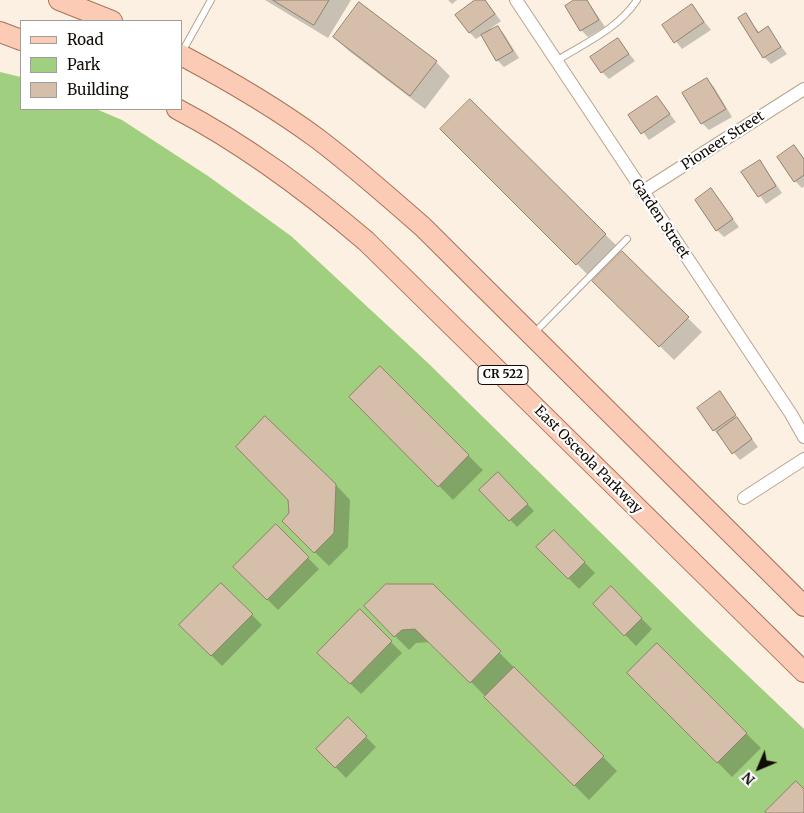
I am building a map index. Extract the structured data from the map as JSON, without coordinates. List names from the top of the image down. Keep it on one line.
{"streets":{"main road":["CR 522","East Osceola Parkway"],"street":["Pioneer Street","Garden Street"]},"crossings":[["Pioneer Street","Garden Street"]],"legend":["Road","Park","Building"],"north":"bottom left"}
